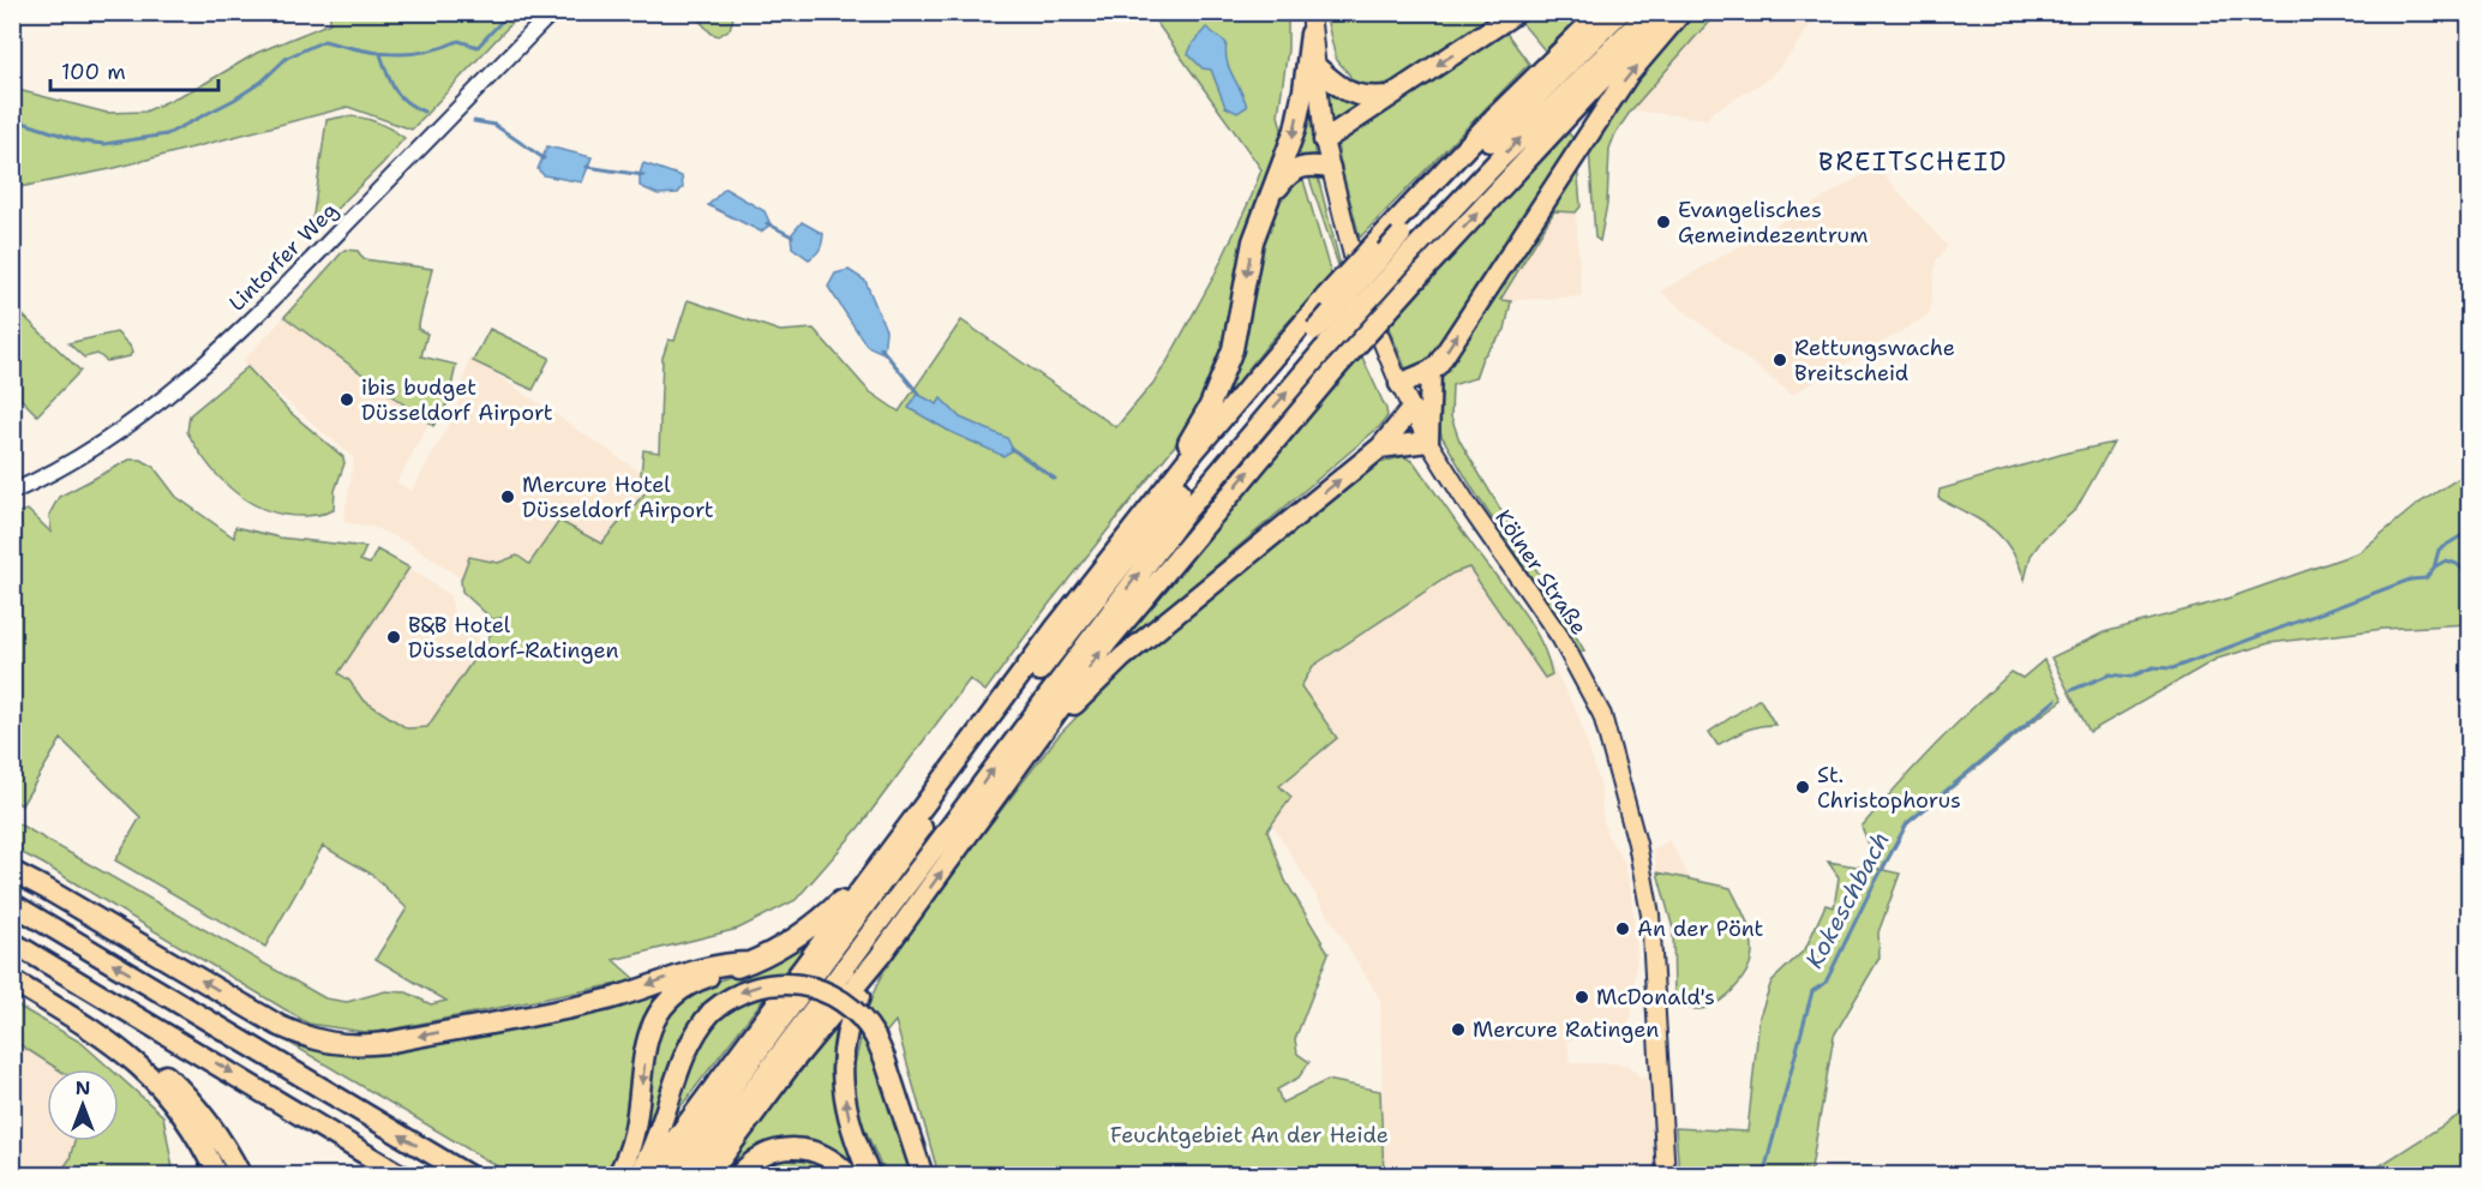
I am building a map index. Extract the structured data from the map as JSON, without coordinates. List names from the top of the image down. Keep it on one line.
{"streets":{"main road":["Lintorfer Weg","Kölner Straße"]},"districts":["BREITSCHEID"],"water":["Kokeschbach"],"parks":["Feuchtgebiet An der Heide"],"places":["Evangelisches Gemeindezentrum","Rettungswache Breitscheid","ibis budget Düsseldorf Airport","Mercure Hotel Düsseldorf Airport","B&B Hotel Düsseldorf-Ratingen","St. Christophorus","An der Pönt","McDonald's","Mercure Ratingen"],"scale_bar":"100 m","north":"top"}
